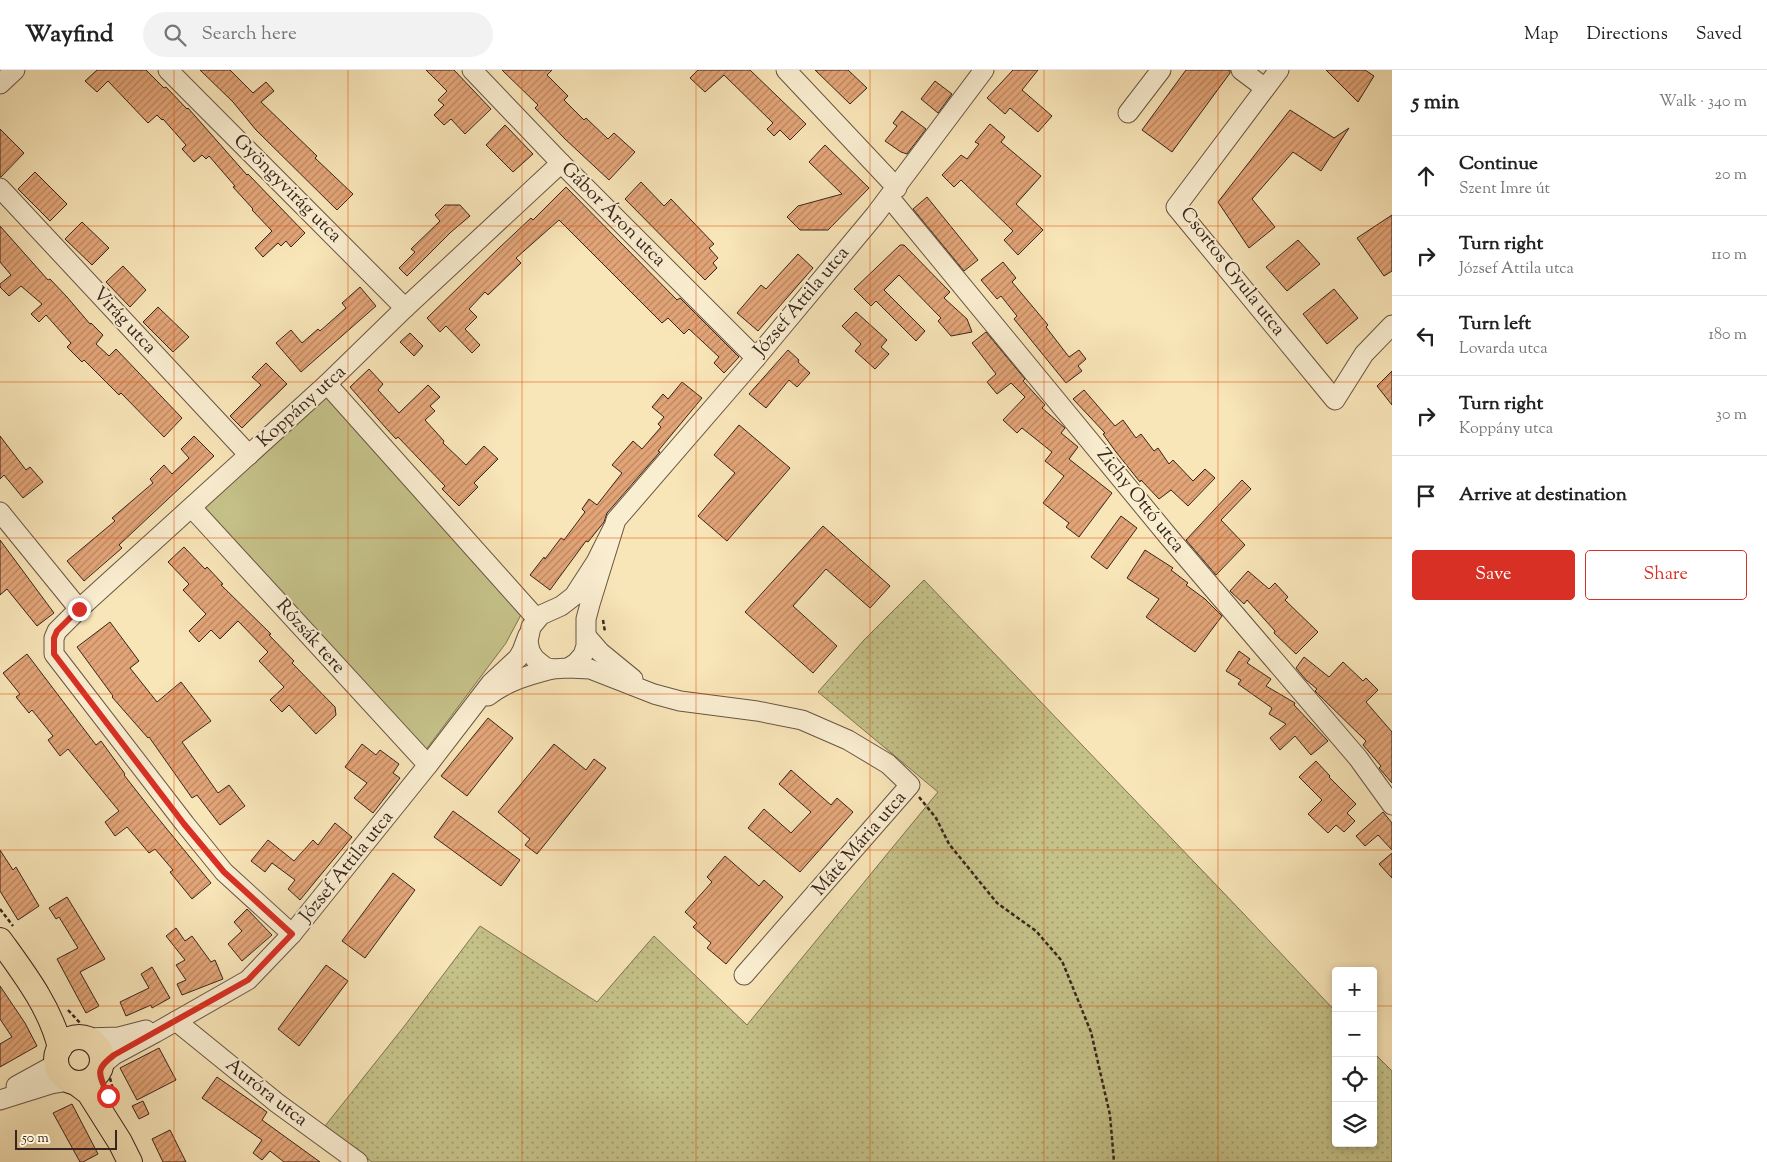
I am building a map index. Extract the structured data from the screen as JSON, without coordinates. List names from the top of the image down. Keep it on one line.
{"streets":{"street":["Gyöngyvirág utca","Gábor Áron utca","Csortos Gyula utca","József Attila utca","Virág utca","Koppány utca","Zichy Ottó utca","Rózsák tere","Máté Mária utca","Auróra utca"]},"crossings":[["Gyöngyvirág utca","Koppány utca"],["Gábor Áron utca","József Attila utca"],["Gábor Áron utca","Koppány utca"],["József Attila utca","Koppány utca"],["József Attila utca","Zichy Ottó utca"],["József Attila utca","Rózsák tere"],["József Attila utca","Máté Mária utca"],["József Attila utca","Auróra utca"],["Virág utca","Koppány utca"],["Koppány utca","Rózsák tere"]],"scale_bar":"50 m","page":{"header":"Wayfind","search":"Search here","nav":["Map","Directions","Saved"],"heading":["5 min","Walk · 340 m"],"list":[["Continue","Szent Imre út","20 m"],["Turn right","József Attila utca","110 m"],["Turn left","Lovarda utca","180 m"],["Turn right","Koppány utca","30 m"],"Arrive at destination"],"buttons":["Save","Share"],"map_buttons":["+","−"],"scale":"50 m"}}
